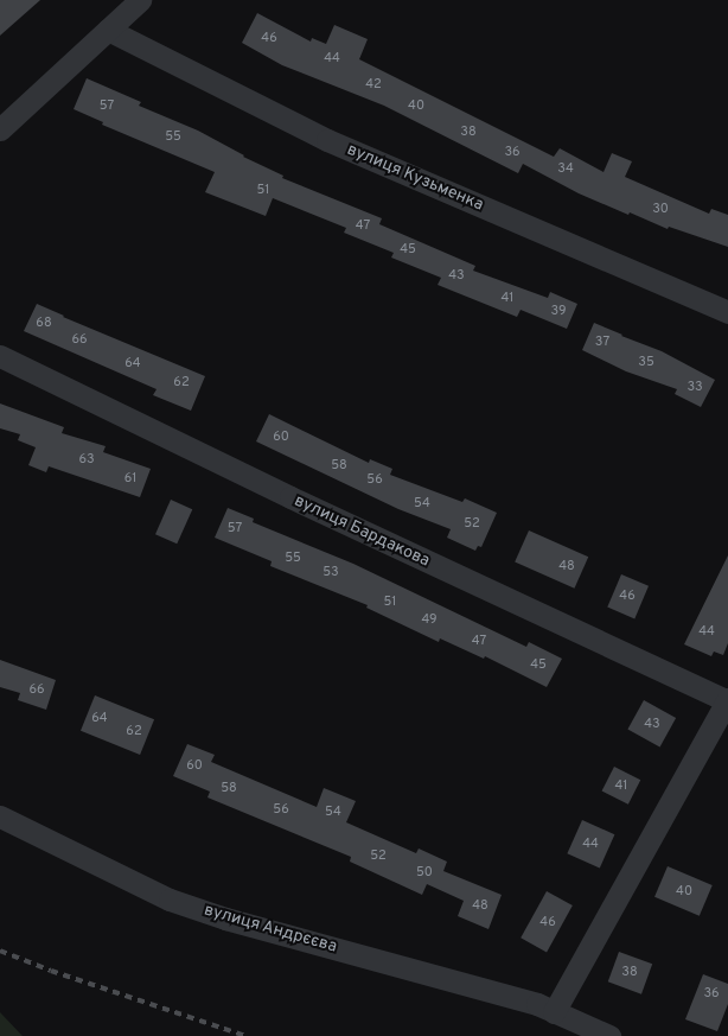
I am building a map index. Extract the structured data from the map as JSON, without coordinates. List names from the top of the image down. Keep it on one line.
{"streets":{"street":["вулиця Кузьменка","вулиця Бардакова","вулиця Андрєєва"]},"house_numbers":["46","44","42","57","40","38","55","36","34","51","30","47","45","43","41","39","68","66","37","35","64","62","33","60","63","58","61","56","54","52","57","55","48","53","46","51","49","44","47","45","66","64","43","62","60","41","58","56","54","44","52","50","40","48","46","38","36"]}
